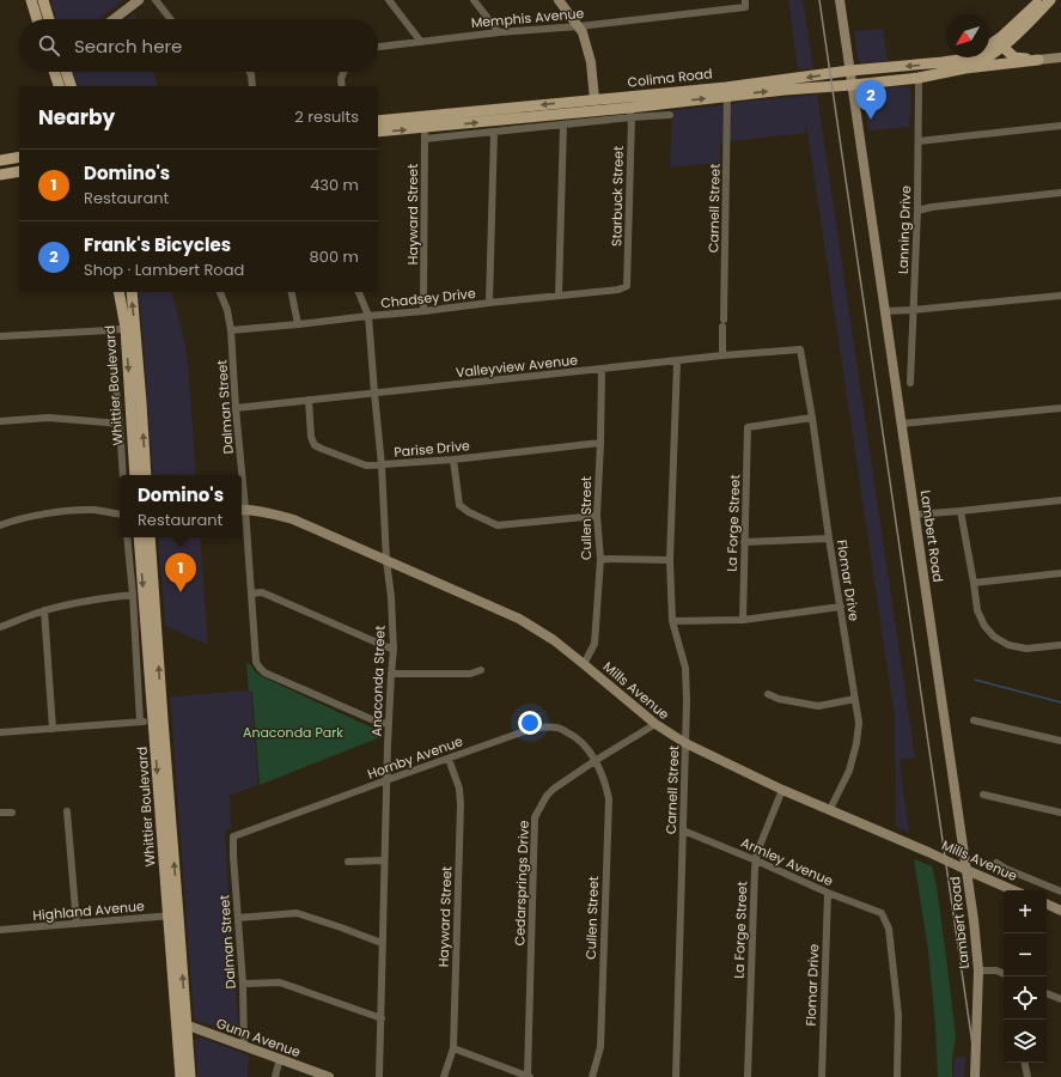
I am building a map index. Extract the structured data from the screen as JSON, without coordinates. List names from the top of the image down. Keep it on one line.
{"streets":{"main road":["Colima Road","Whittier Boulevard","Lambert Road","Mills Avenue","Gunn Avenue"],"street":["Memphis Avenue","Starbuck Street","Carnell Street","Hayward Street","Lanning Drive","Chadsey Drive","Valleyview Avenue","Dalman Street","Parise Drive","Cullen Street","La Forge Street","Flomar Drive","Anaconda Street","Hornby Avenue","Armley Avenue","Cedarsprings Drive","Highland Avenue"]},"crossings":[["Colima Road","Starbuck Street"],["Colima Road","Carnell Street"],["Colima Road","Hayward Street"],["Colima Road","Lanning Drive"],["Colima Road","Lambert Road"],["Starbuck Street","Chadsey Drive"],["Carnell Street","Valleyview Avenue"],["Carnell Street","Mills Avenue"],["Carnell Street","Armley Avenue"],["Hayward Street","Chadsey Drive"],["Hayward Street","Hornby Avenue"],["Chadsey Drive","Dalman Street"],["Chadsey Drive","Anaconda Street"],["Valleyview Avenue","Dalman Street"],["Valleyview Avenue","Parise Drive"],["Valleyview Avenue","Cullen Street"],["Valleyview Avenue","Flomar Drive"],["Valleyview Avenue","Anaconda Street"],["Whittier Boulevard","Highland Avenue"],["Whittier Boulevard","Gunn Avenue"],["Dalman Street","Anaconda Street"],["Dalman Street","Mills Avenue"],["Dalman Street","Hornby Avenue"],["Dalman Street","Gunn Avenue"],["Parise Drive","Cullen Street"],["Parise Drive","Anaconda Street"],["Cullen Street","Mills Avenue"],["Cullen Street","Hornby Avenue"],["Cullen Street","Cedarsprings Drive"],["La Forge Street","Flomar Drive"],["La Forge Street","Mills Avenue"],["La Forge Street","Armley Avenue"],["Lambert Road","Mills Avenue"],["Flomar Drive","Mills Avenue"],["Flomar Drive","Armley Avenue"],["Anaconda Street","Mills Avenue"],["Anaconda Street","Hornby Avenue"],["Mills Avenue","Cedarsprings Drive"],["Hornby Avenue","Cedarsprings Drive"]],"parks":["Anaconda Park"],"north":"bottom left","page":{"search":"Search here","pins":["2","1"],"heading":["Nearby","2 results"],"list":[{"mark":"1","name":"Domino's","note":"Restaurant","value":"430 m"},{"mark":"2","name":"Frank's Bicycles","note":"Shop · Lambert Road","value":"800 m"}],"popup":["Domino's","Restaurant"],"map_buttons":["+","−"]}}
